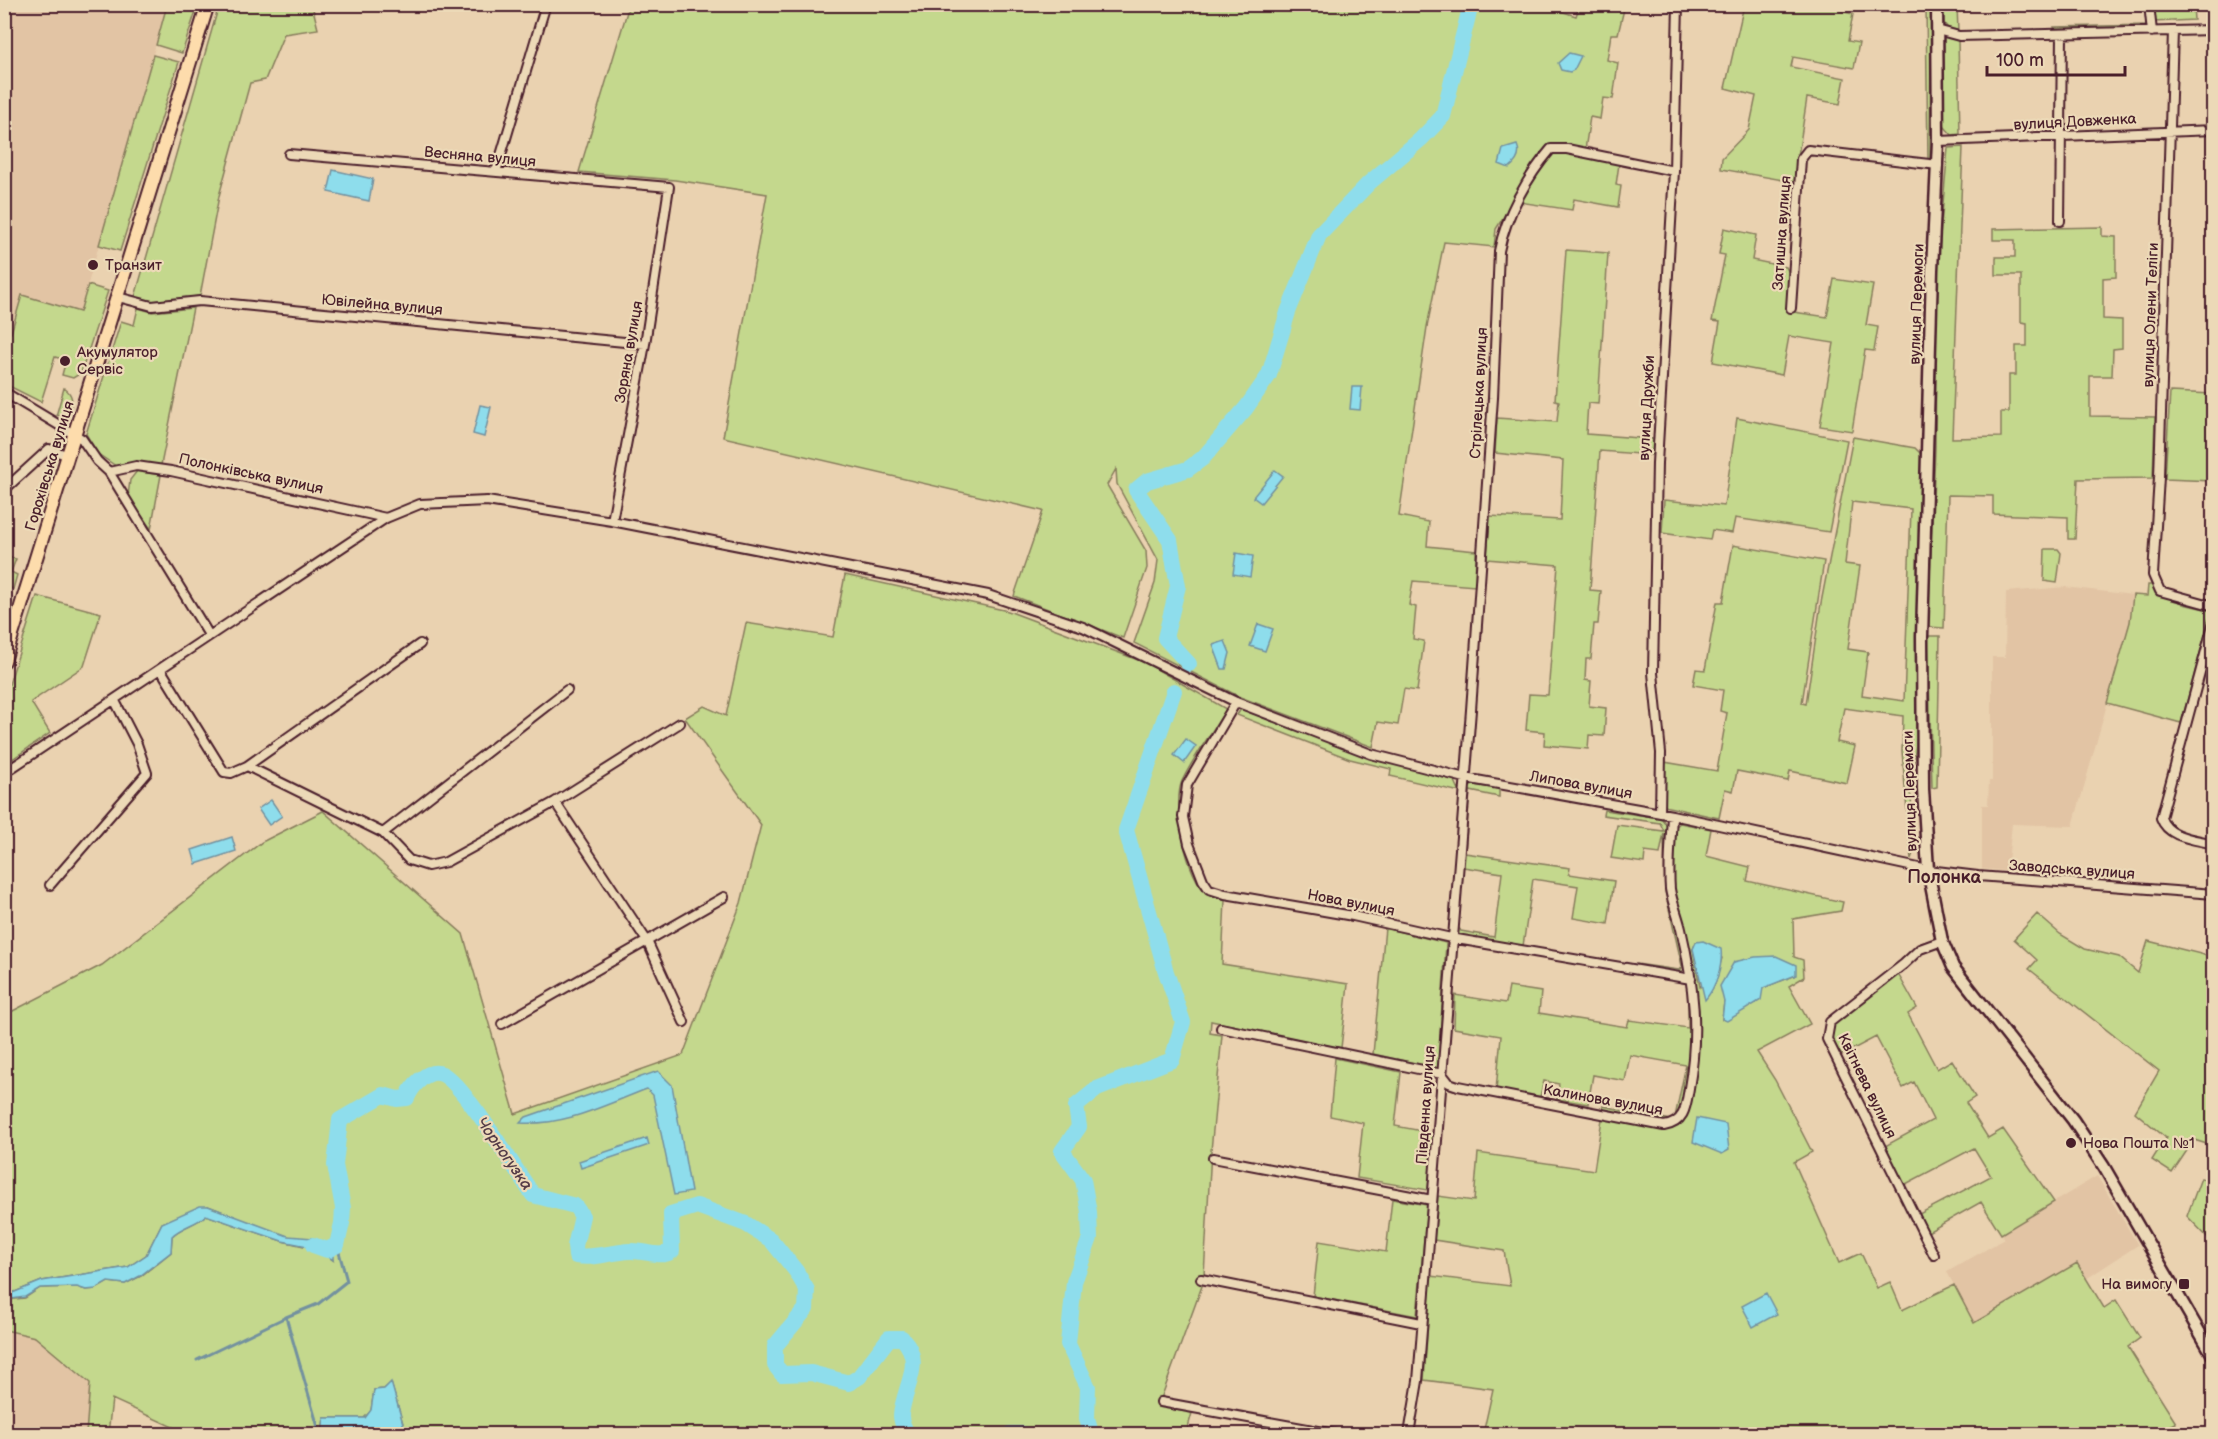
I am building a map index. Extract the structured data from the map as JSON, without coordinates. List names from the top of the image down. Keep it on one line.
{"streets":{"main road":["вулиця Перемоги","Горохівська вулиця"],"street":["вулиця Довженка","Весняна вулиця","Затишна вулиця","Ювілейна вулиця","вулиця Олени Теліги","Зоряна вулиця","Стрілецька вулиця","вулиця Дружби","Полонківська вулиця","Липова вулиця","Заводська вулиця","Нова вулиця","Квітнева вулиця","Калинова вулиця","Південна вулиця"]},"crossings":[["вулиця Довженка","вулиця Перемоги"],["вулиця Довженка","вулиця Олени Теліги"],["Весняна вулиця","Зоряна вулиця"],["Затишна вулиця","вулиця Перемоги"],["вулиця Перемоги","Липова вулиця"],["вулиця Перемоги","Заводська вулиця"],["вулиця Перемоги","Квітнева вулиця"],["Ювілейна вулиця","Зоряна вулиця"],["Ювілейна вулиця","Горохівська вулиця"],["Зоряна вулиця","Липова вулиця"],["Стрілецька вулиця","вулиця Дружби"],["Стрілецька вулиця","Липова вулиця"],["Стрілецька вулиця","Південна вулиця"],["вулиця Дружби","Липова вулиця"],["Полонківська вулиця","Липова вулиця"],["Липова вулиця","Заводська вулиця"],["Липова вулиця","Нова вулиця"],["Липова вулиця","Калинова вулиця"],["Липова вулиця","Південна вулиця"],["Нова вулиця","Калинова вулиця"],["Нова вулиця","Південна вулиця"],["Калинова вулиця","Південна вулиця"]],"districts":["Полонка"],"water":["Чорногузка"],"places":{"other":["Транзит","Акумулятор Сервіс","Нова Пошта №1"],"transit":["На вимогу"]},"scale_bar":"100 m"}
